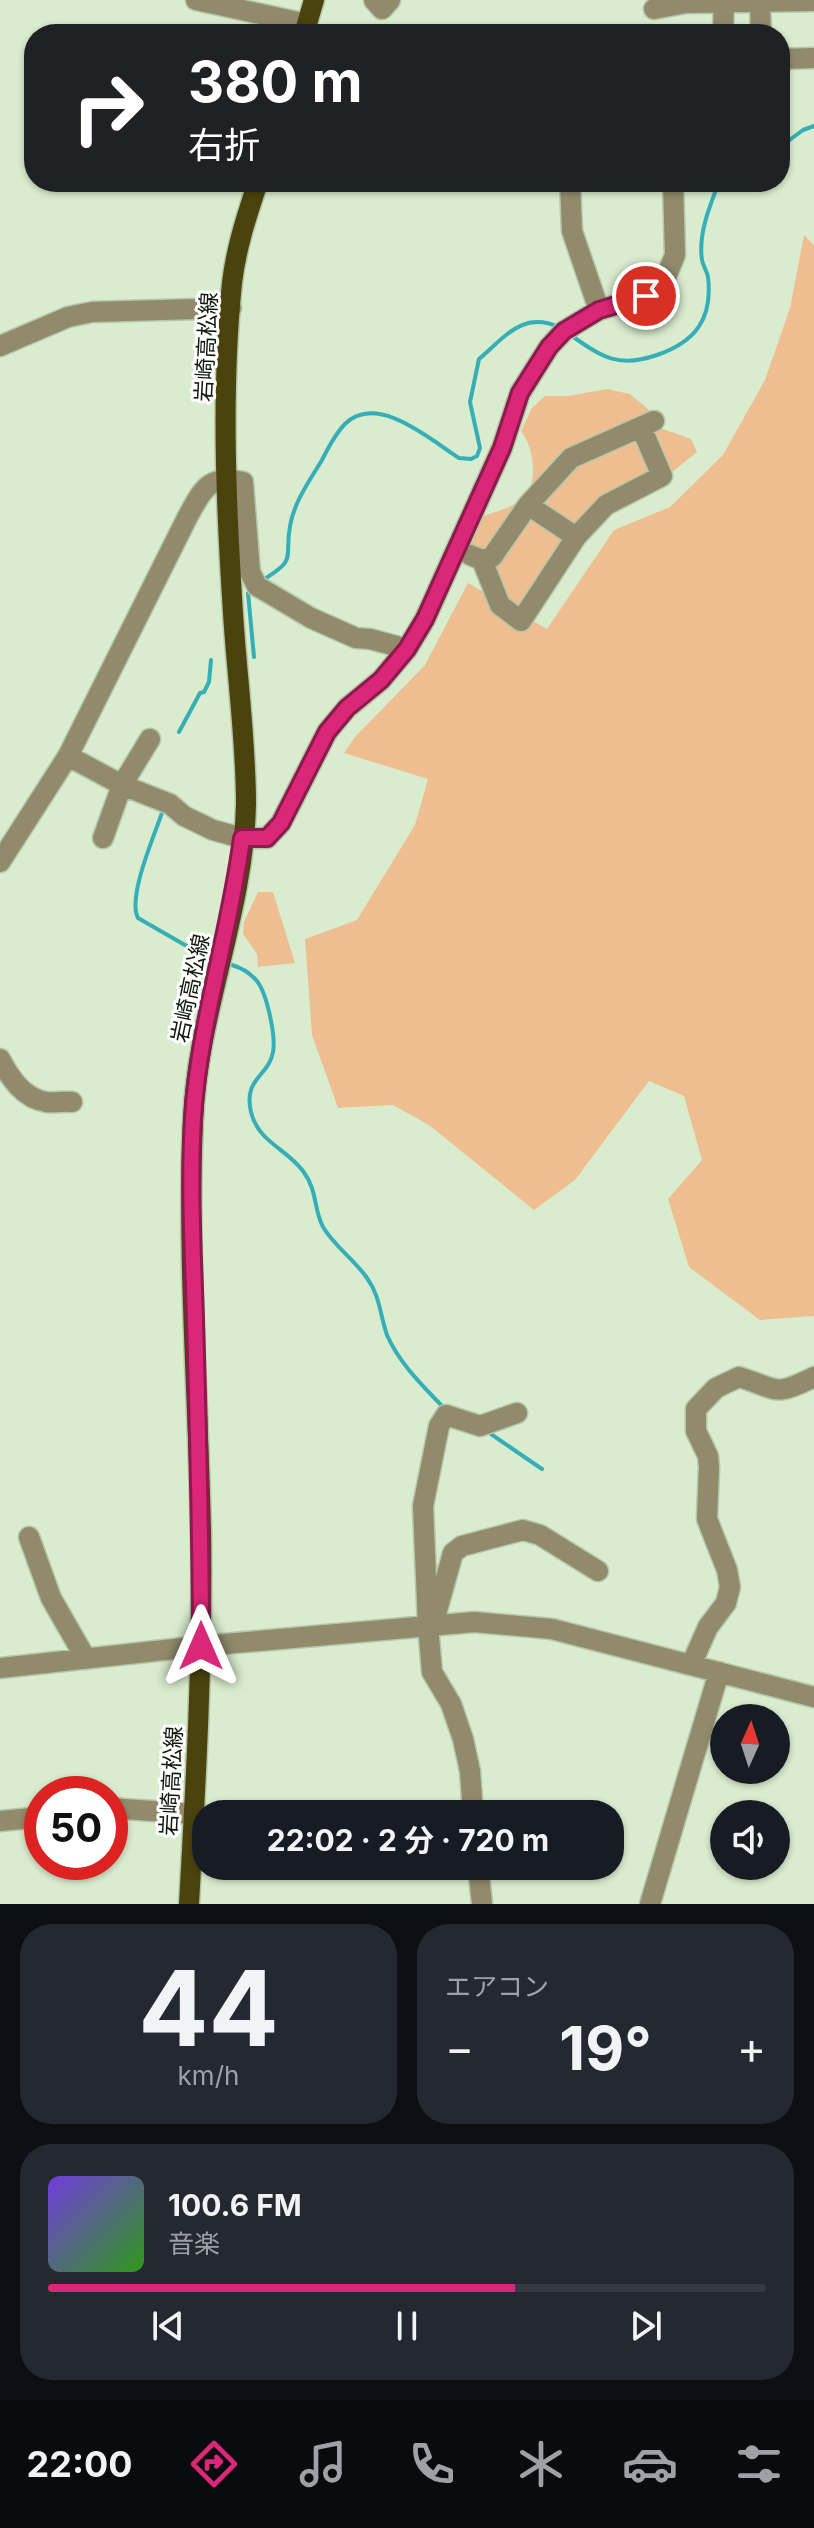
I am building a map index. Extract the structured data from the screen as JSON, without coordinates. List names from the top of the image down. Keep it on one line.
{"streets":{"main road":["岩崎高松線"]},"north":"top","page":{"turn":["380 m","右折"],"limit":"50","trip":"22:02 · 2 分 · 720 m","tile":[["44","km/h"],"エアコン"],"heat":["−","19°","+"],"song":["100.6 FM","音楽"],"tabs":"22:00"}}
